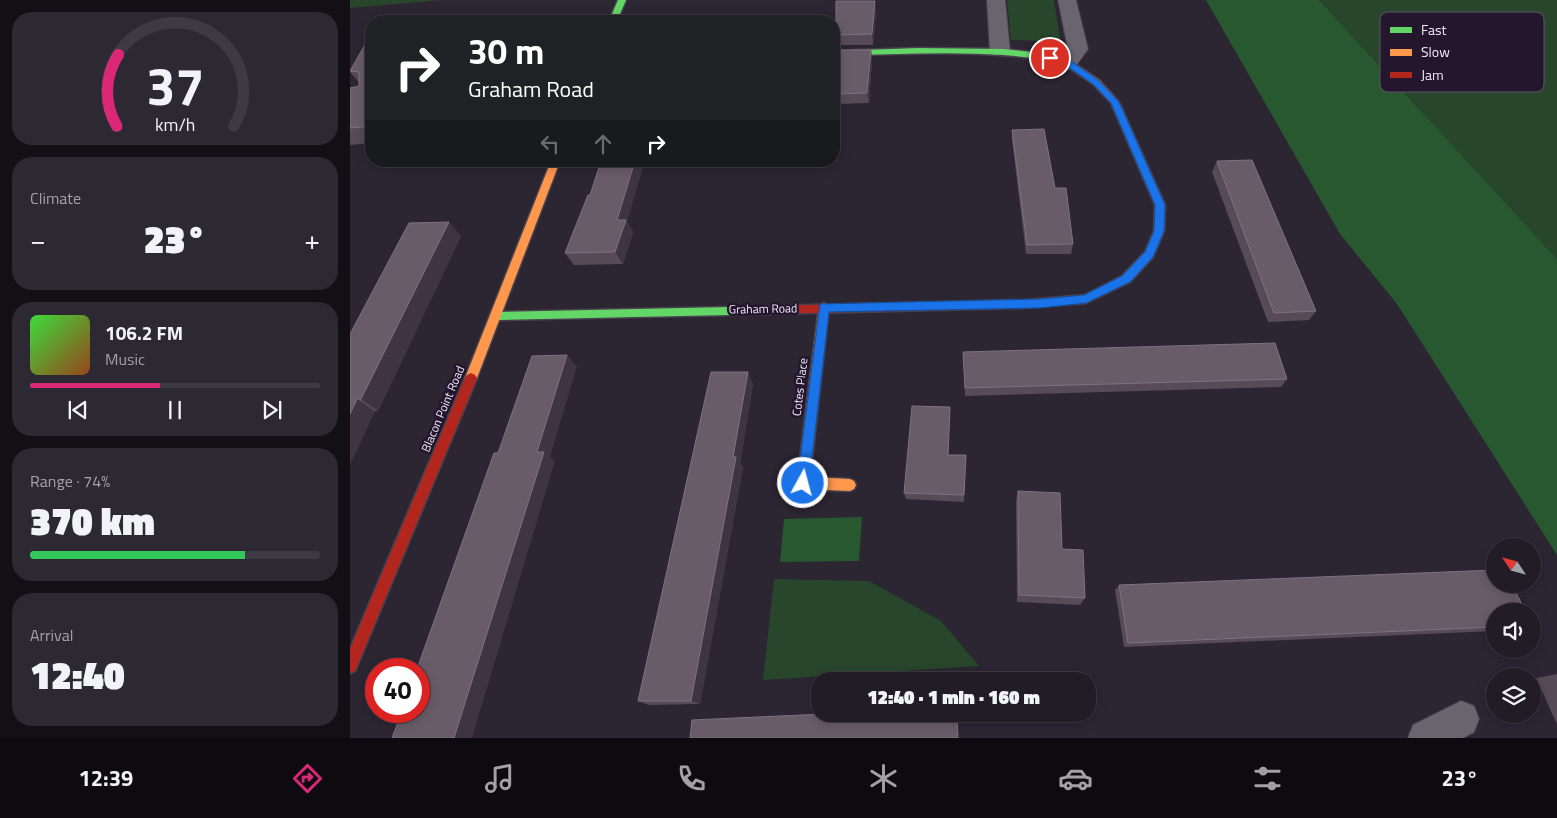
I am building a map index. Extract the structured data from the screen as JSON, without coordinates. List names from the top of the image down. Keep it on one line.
{"streets":{"street":["Graham Road","Cotes Place","Blacon Point Road"]},"crossings":[["Graham Road","Cotes Place"],["Graham Road","Blacon Point Road"]],"legend":["Fast","Slow","Jam"],"north":"top left","page":{"turn":["30 m","Graham Road"],"tile":["Climate",["Range · 74%","370 km"],["Arrival","12:40"]],"heat":["−","23°","+"],"song":["106.2 FM","Music"],"limit":"40","trip":"12:40 · 1 min · 160 m","tabs":["12:39","23°"],"gauge":["37","km/h"]}}
